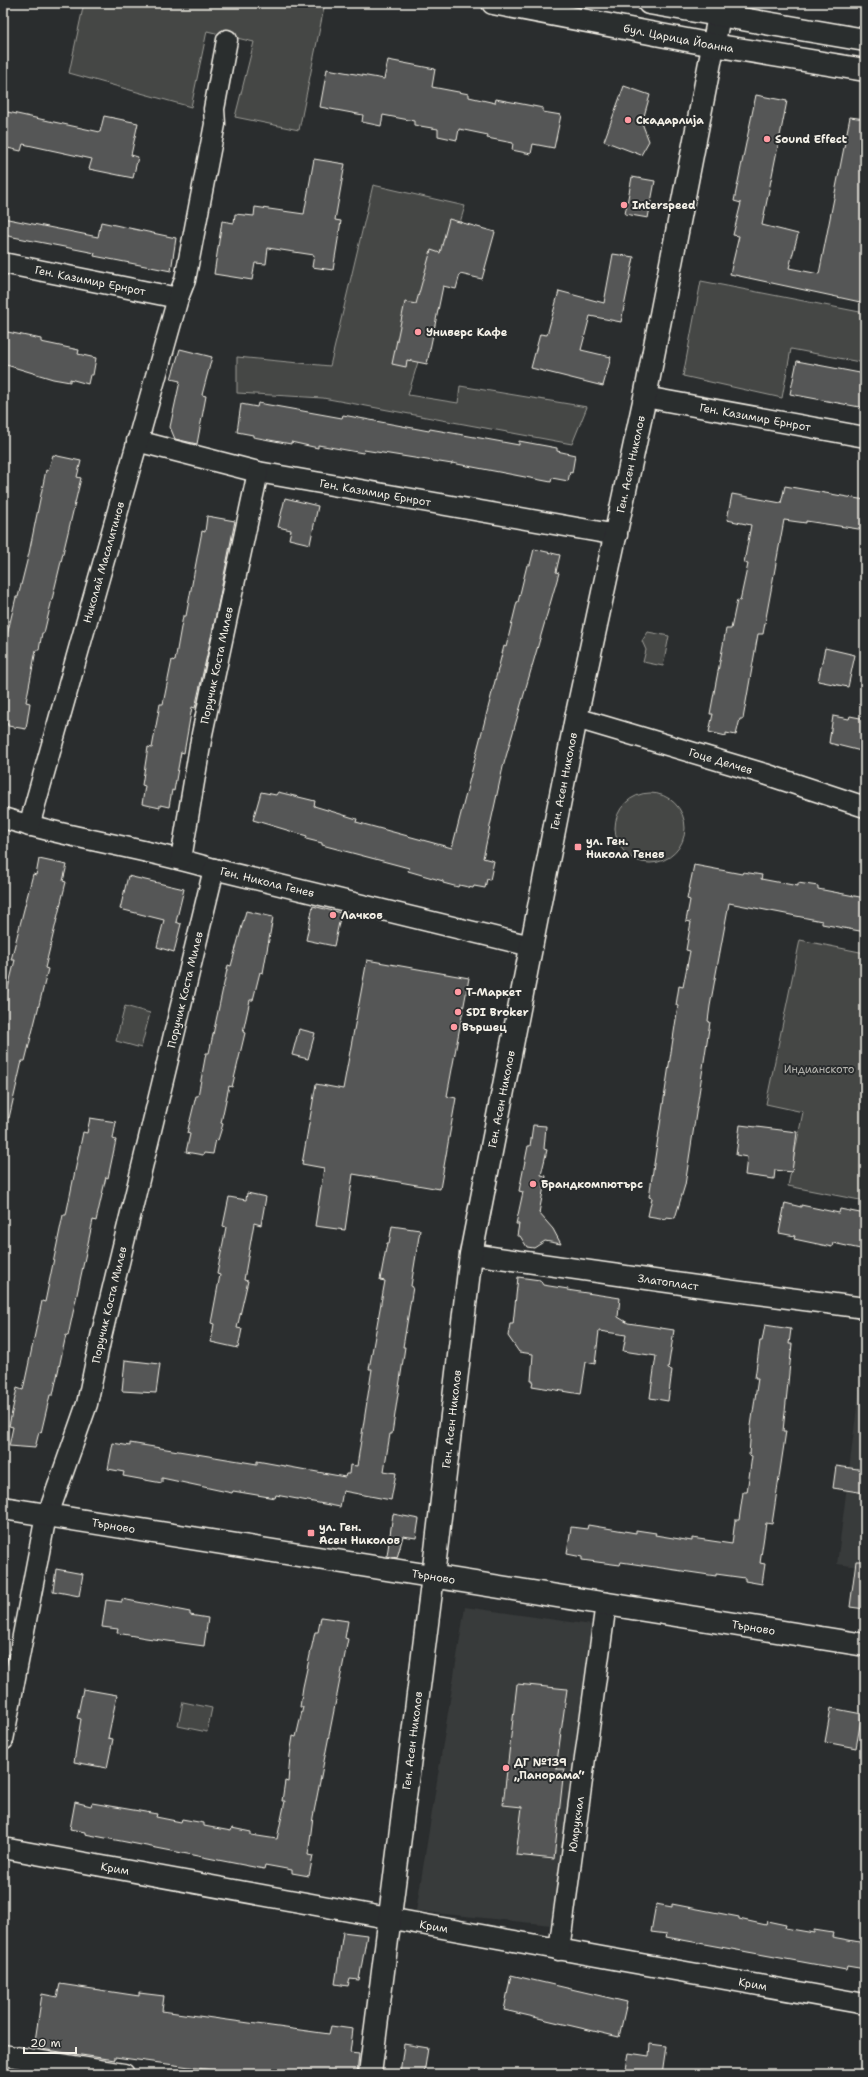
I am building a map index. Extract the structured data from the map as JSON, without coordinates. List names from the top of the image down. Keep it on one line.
{"streets":{"street":["бул. Царица Йоанна","Ген. Казимир Ернрот","Ген. Асен Николов","Николай Масалитинов","Поручик Коста Милев","Гоце Делчев","Ген. Никола Генев","Златопласт","Търново","Юмрукчал","Крим"]},"crossings":[["бул. Царица Йоанна","Ген. Асен Николов"],["Ген. Казимир Ернрот","Ген. Асен Николов"],["Ген. Казимир Ернрот","Николай Масалитинов"],["Ген. Казимир Ернрот","Поручик Коста Милев"],["Ген. Асен Николов","Гоце Делчев"],["Ген. Асен Николов","Ген. Никола Генев"],["Ген. Асен Николов","Златопласт"],["Ген. Асен Николов","Търново"],["Ген. Асен Николов","Крим"],["Николай Масалитинов","Ген. Никола Генев"],["Поручик Коста Милев","Ген. Никола Генев"],["Поручик Коста Милев","Търново"],["Търново","Юмрукчал"],["Юмрукчал","Крим"]],"parks":["Индианското"],"places":{"other":["Скадарлиjа","Sound Effect","Interspeed","Универс Кафе","Лачков","Т-Маркет","SDI Broker","Вършец","Брандкомпютърс","ДГ №139 „Панорама“"],"transit":["ул. Ген. Никола Генев","ул. Ген. Асен Николов"]},"scale_bar":"20 m"}
